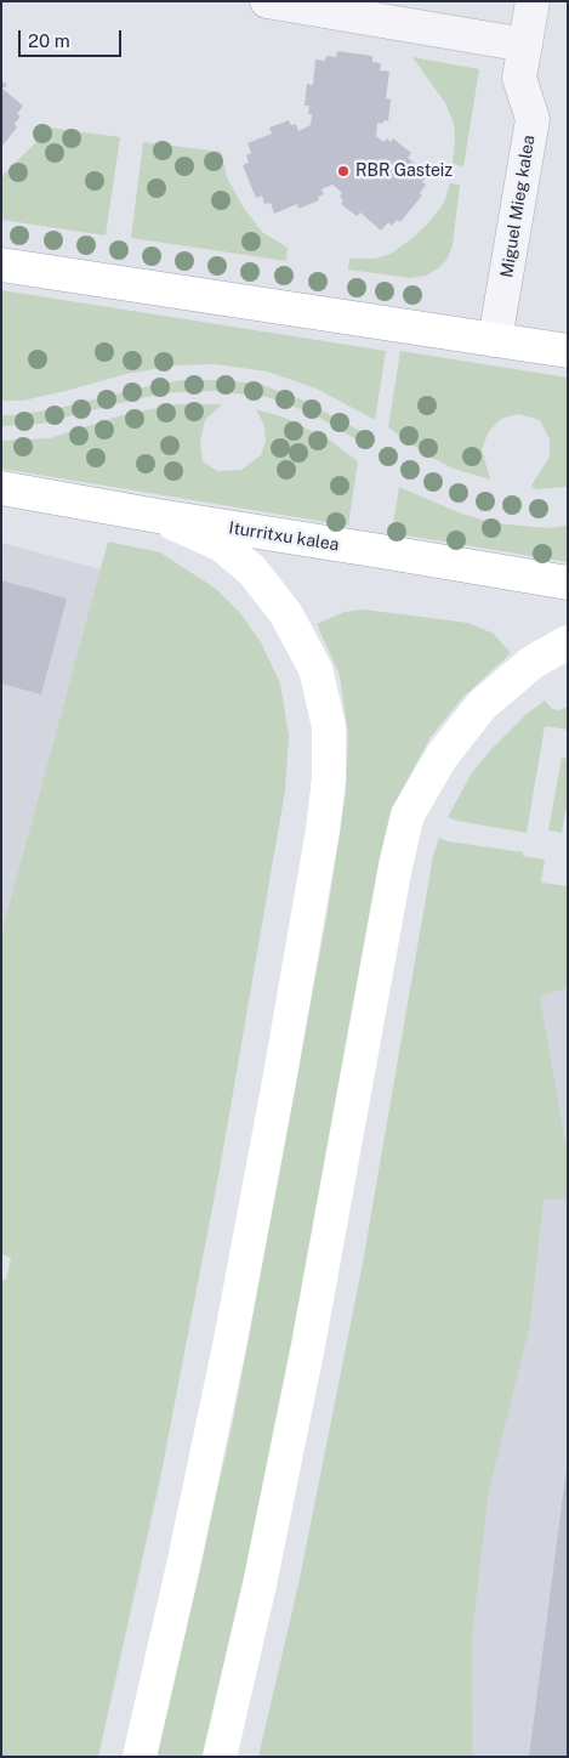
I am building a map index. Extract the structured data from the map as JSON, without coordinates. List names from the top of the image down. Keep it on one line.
{"streets":{"main road":["Iturritxu kalea"],"street":["Miguel Mieg kalea"]},"places":["RBR Gasteiz"],"scale_bar":"20 m"}
